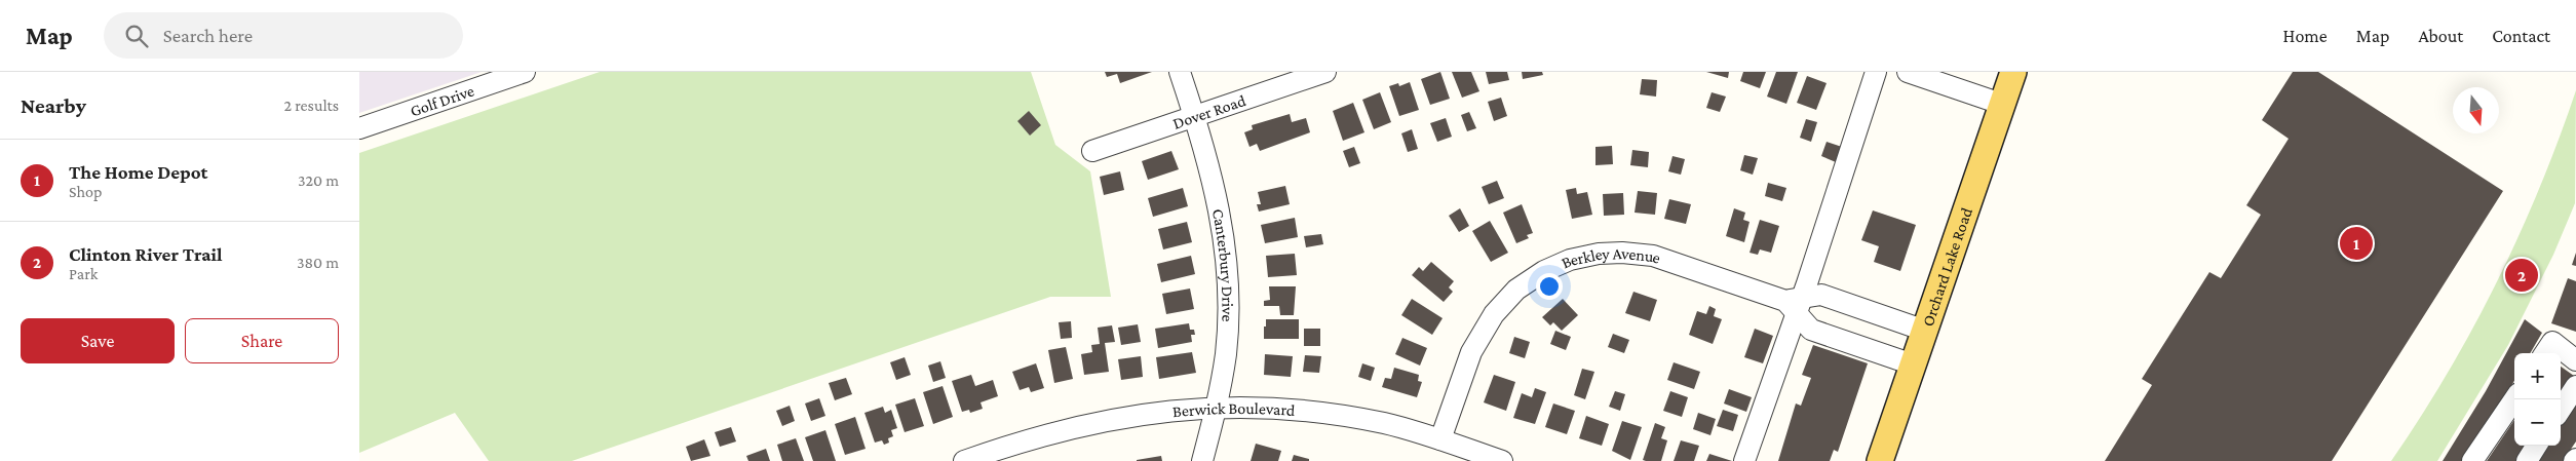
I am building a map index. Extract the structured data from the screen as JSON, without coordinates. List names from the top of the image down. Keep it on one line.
{"streets":{"main road":["Orchard Lake Road"],"street":["Golf Drive","Dover Road","Berkley Avenue","Canterbury Drive","Berwick Boulevard"]},"crossings":[["Dover Road","Canterbury Drive"],["Berkley Avenue","Orchard Lake Road"],["Berkley Avenue","Berwick Boulevard"],["Canterbury Drive","Berwick Boulevard"]],"north":"bottom","page":{"header":"Map","search":"Search here","nav":["Home","Map","About","Contact"],"heading":["Nearby","2 results"],"list":[{"mark":"1","name":"The Home Depot","note":"Shop","value":"320 m"},{"mark":"2","name":"Clinton River Trail","note":"Park","value":"380 m"}],"pins":["1","2"],"buttons":["Save","Share"],"map_buttons":["+","−"]}}
